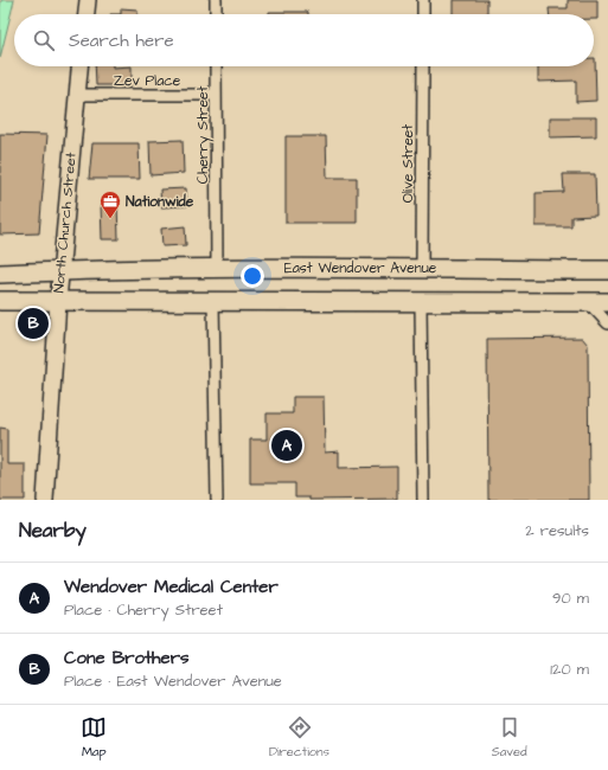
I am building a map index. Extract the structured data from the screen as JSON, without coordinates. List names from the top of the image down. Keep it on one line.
{"streets":{"highway":["East Wendover Avenue"],"main road":["North Church Street"],"street":["Zev Place","Cherry Street","Olive Street"]},"crossings":[["Zev Place","Cherry Street"],["Zev Place","North Church Street"],["Cherry Street","East Wendover Avenue"],["Olive Street","East Wendover Avenue"],["North Church Street","East Wendover Avenue"]],"places":{"office":["Nationwide"]},"page":{"search":"Search here","pins":["B","A"],"heading":["Nearby","2 results"],"list":[{"mark":"A","name":"Wendover Medical Center","note":"Place · Cherry Street","value":"90 m"},{"mark":"B","name":"Cone Brothers","note":"Place · East Wendover Avenue","value":"120 m"}],"nav":["Map","Directions","Saved"]}}
